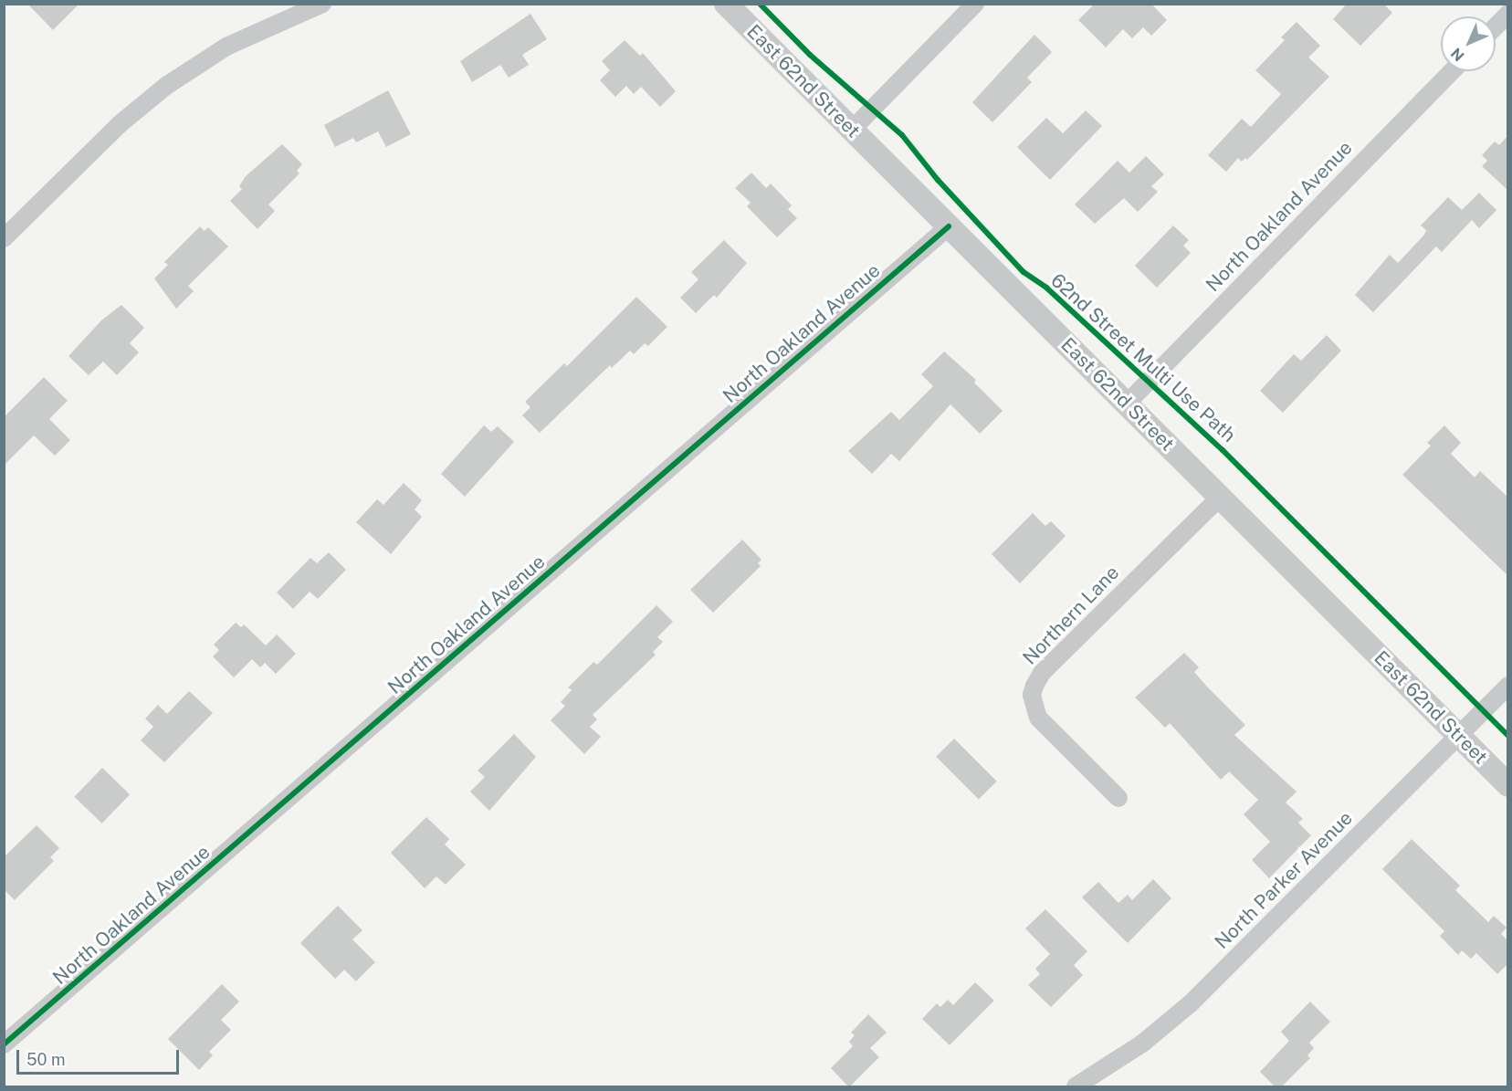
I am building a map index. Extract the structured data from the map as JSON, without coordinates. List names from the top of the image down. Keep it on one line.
{"streets":{"street":["East 62nd Street","North Oakland Avenue","Northern Lane","North Parker Avenue"],"cycle path":["62nd Street Multi Use Path"]},"crossings":[["East 62nd Street","North Oakland Avenue"],["East 62nd Street","Northern Lane"],["East 62nd Street","North Parker Avenue"]],"scale_bar":"50 m","north":"bottom left"}
